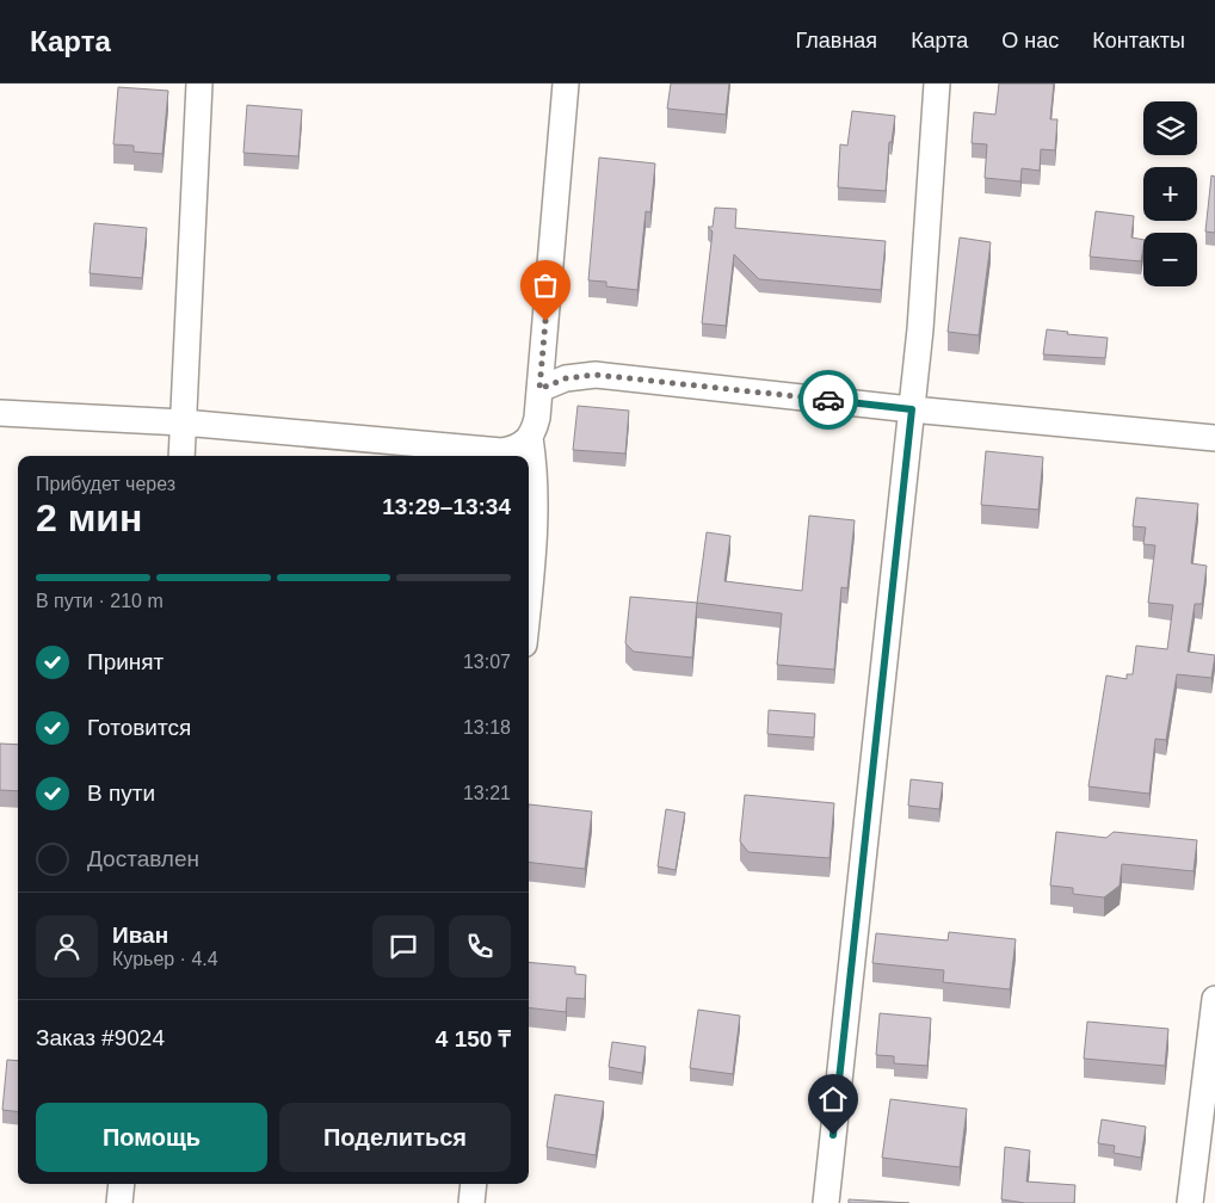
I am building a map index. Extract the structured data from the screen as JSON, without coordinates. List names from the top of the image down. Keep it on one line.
{"page":{"header":"Карта","nav":["Главная","Карта","О нас","Контакты"],"map_buttons":["+","−"],"heading":["2 мин","Прибудет через","13:29–13:34"],"panel":["Иван","Курьер · 4.4","Заказ #9024","4 150 ₸"],"bar":"В пути · 210 m","list":[["Принят","13:07"],["Готовится","13:18"],["В пути","13:21"],"Доставлен"],"buttons":["Помощь","Поделиться"]}}
